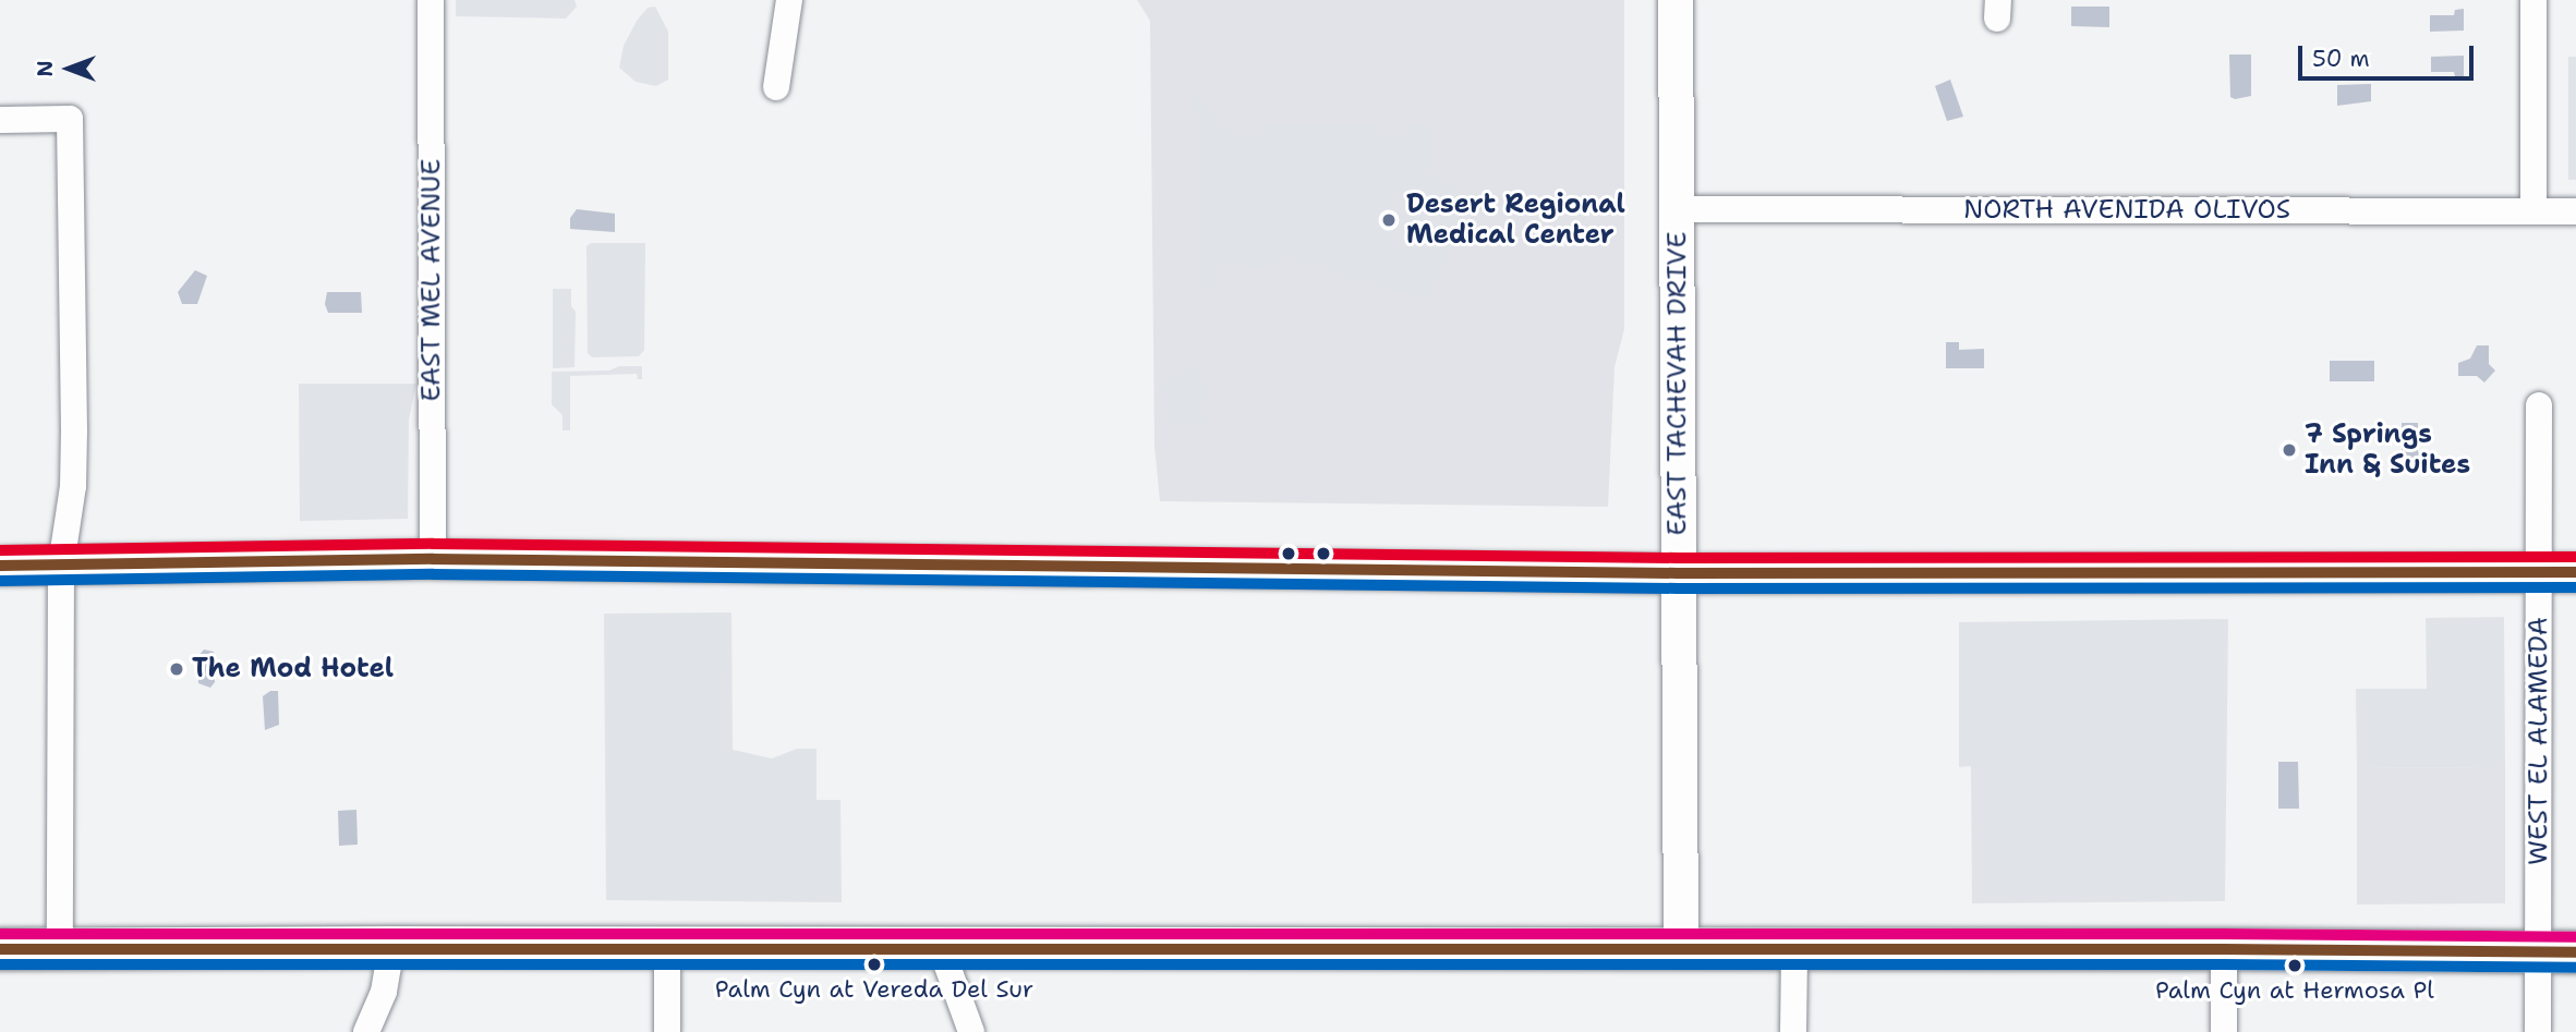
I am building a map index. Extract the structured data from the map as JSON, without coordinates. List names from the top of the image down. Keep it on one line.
{"streets":{"street":["NORTH AVENIDA OLIVOS","EAST MEL AVENUE","EAST TACHEVAH DRIVE","WEST EL ALAMEDA"]},"crossings":[["NORTH AVENIDA OLIVOS","EAST TACHEVAH DRIVE"]],"places":["Desert Regional Medical Center","7 Springs Inn & Suites","The Mod Hotel","Palm Cyn at Vereda Del Sur","Palm Cyn at Hermosa Pl"],"scale_bar":"50 m","north":"left"}
